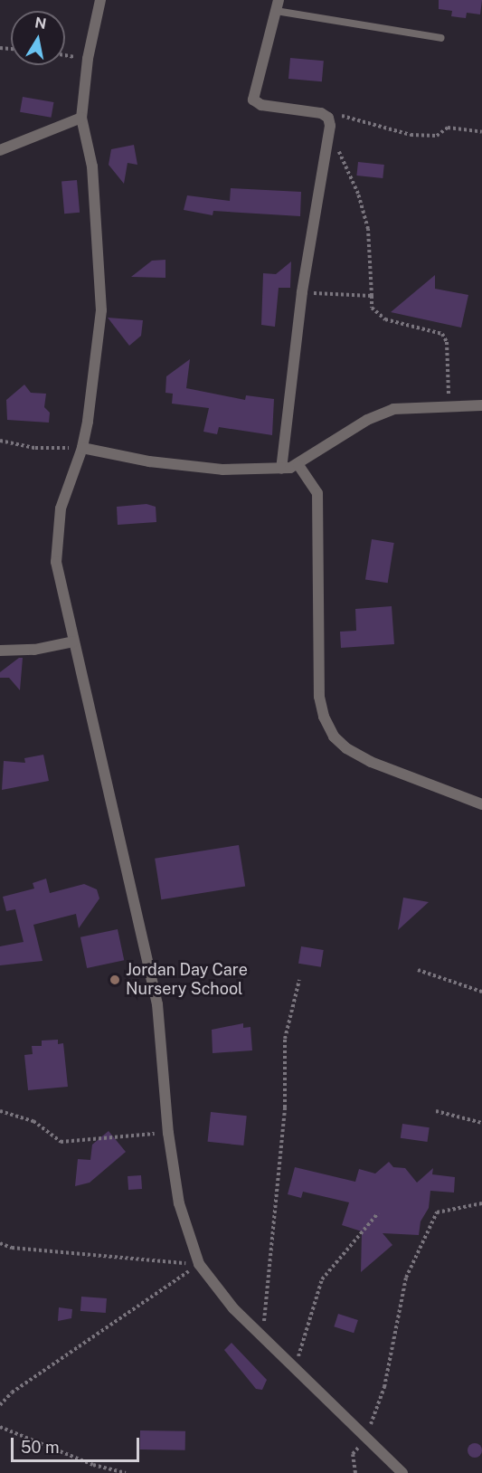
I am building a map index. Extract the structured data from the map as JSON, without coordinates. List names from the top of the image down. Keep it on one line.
{"places":["Jordan Day Care Nursery School"],"scale_bar":"50 m","north":"top"}
